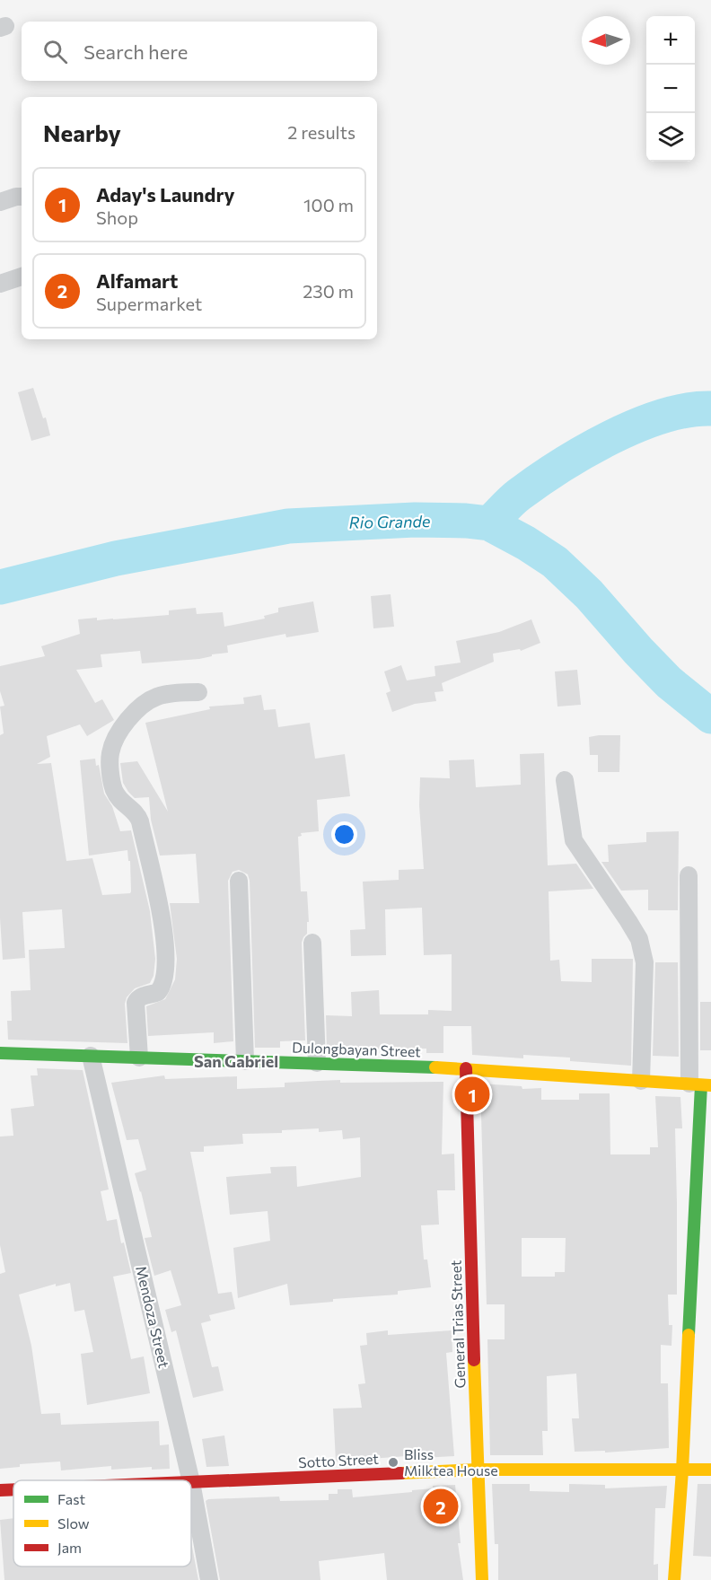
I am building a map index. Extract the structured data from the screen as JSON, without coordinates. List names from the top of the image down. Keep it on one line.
{"streets":{"street":["Dulongbayan Street","Mendoza Street","General Trias Street","Sotto Street"]},"crossings":[["Dulongbayan Street","Mendoza Street"],["Dulongbayan Street","General Trias Street"],["Mendoza Street","Sotto Street"],["General Trias Street","Sotto Street"]],"districts":["San Gabriel"],"water":["Rio Grande"],"places":["Bliss Milktea House"],"legend":["Fast","Slow","Jam"],"north":"left","page":{"map_buttons":["+","−"],"search":"Search here","heading":["Nearby","2 results"],"list":[{"mark":"1","name":"Aday's Laundry","note":"Shop","value":"100 m"},{"mark":"2","name":"Alfamart","note":"Supermarket","value":"230 m"}],"pins":["1","2"]}}
